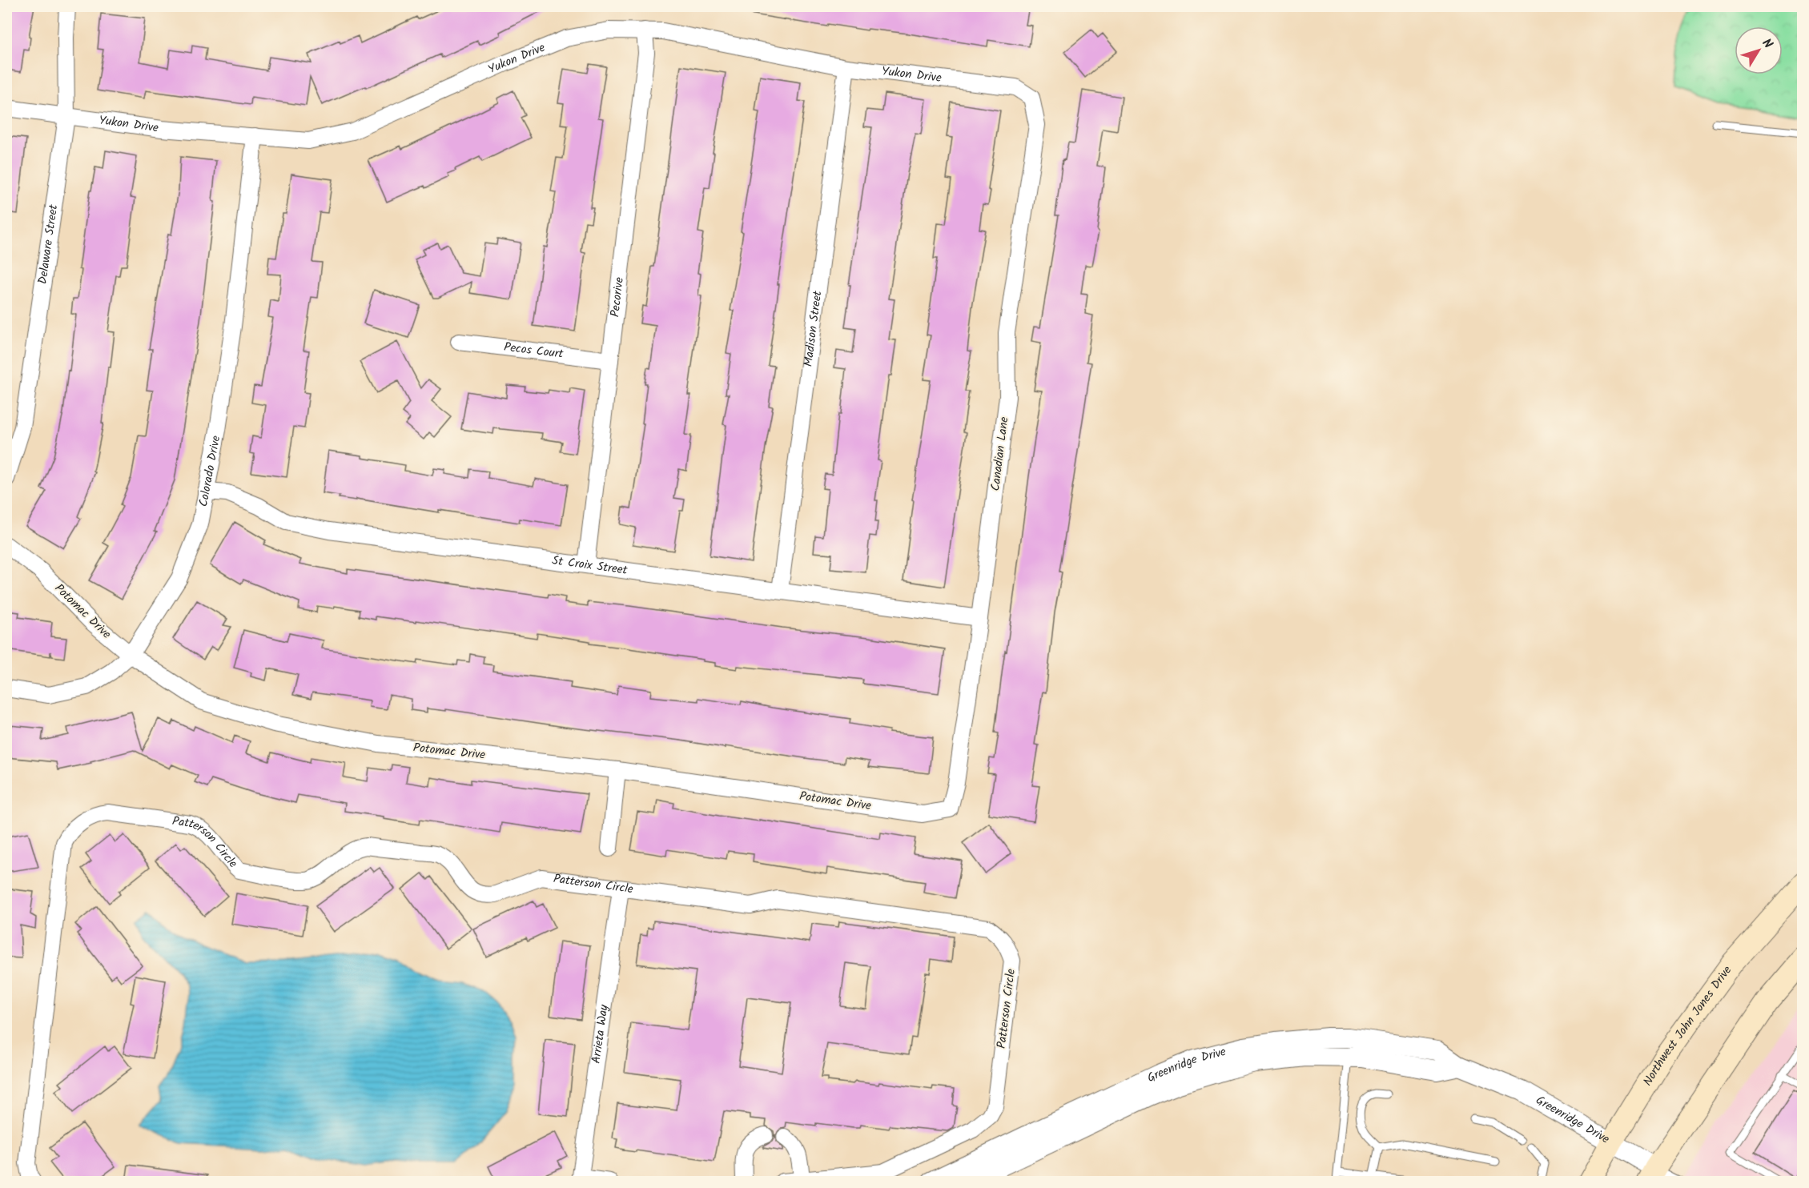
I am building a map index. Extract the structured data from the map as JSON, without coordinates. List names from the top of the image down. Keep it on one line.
{"streets":{"main road":["Northwest John Jones Drive"],"street":["Yukon Drive","Delaware Street","Pecorive","Madison Street","Pecos Court","Canadian Lane","Colorado Drive","St Croix Street","Potomac Drive","Patterson Circle","Arrieta Way","Greenridge Drive"]},"crossings":[["Yukon Drive","Delaware Street"],["Yukon Drive","Pecorive"],["Yukon Drive","Madison Street"],["Yukon Drive","Canadian Lane"],["Yukon Drive","Colorado Drive"],["Pecorive","Pecos Court"],["Pecorive","St Croix Street"],["Madison Street","St Croix Street"],["Canadian Lane","St Croix Street"],["Canadian Lane","Potomac Drive"],["Colorado Drive","St Croix Street"],["Colorado Drive","Potomac Drive"],["Patterson Circle","Arrieta Way"],["Northwest John Jones Drive","Greenridge Drive"]],"north":"top right"}
